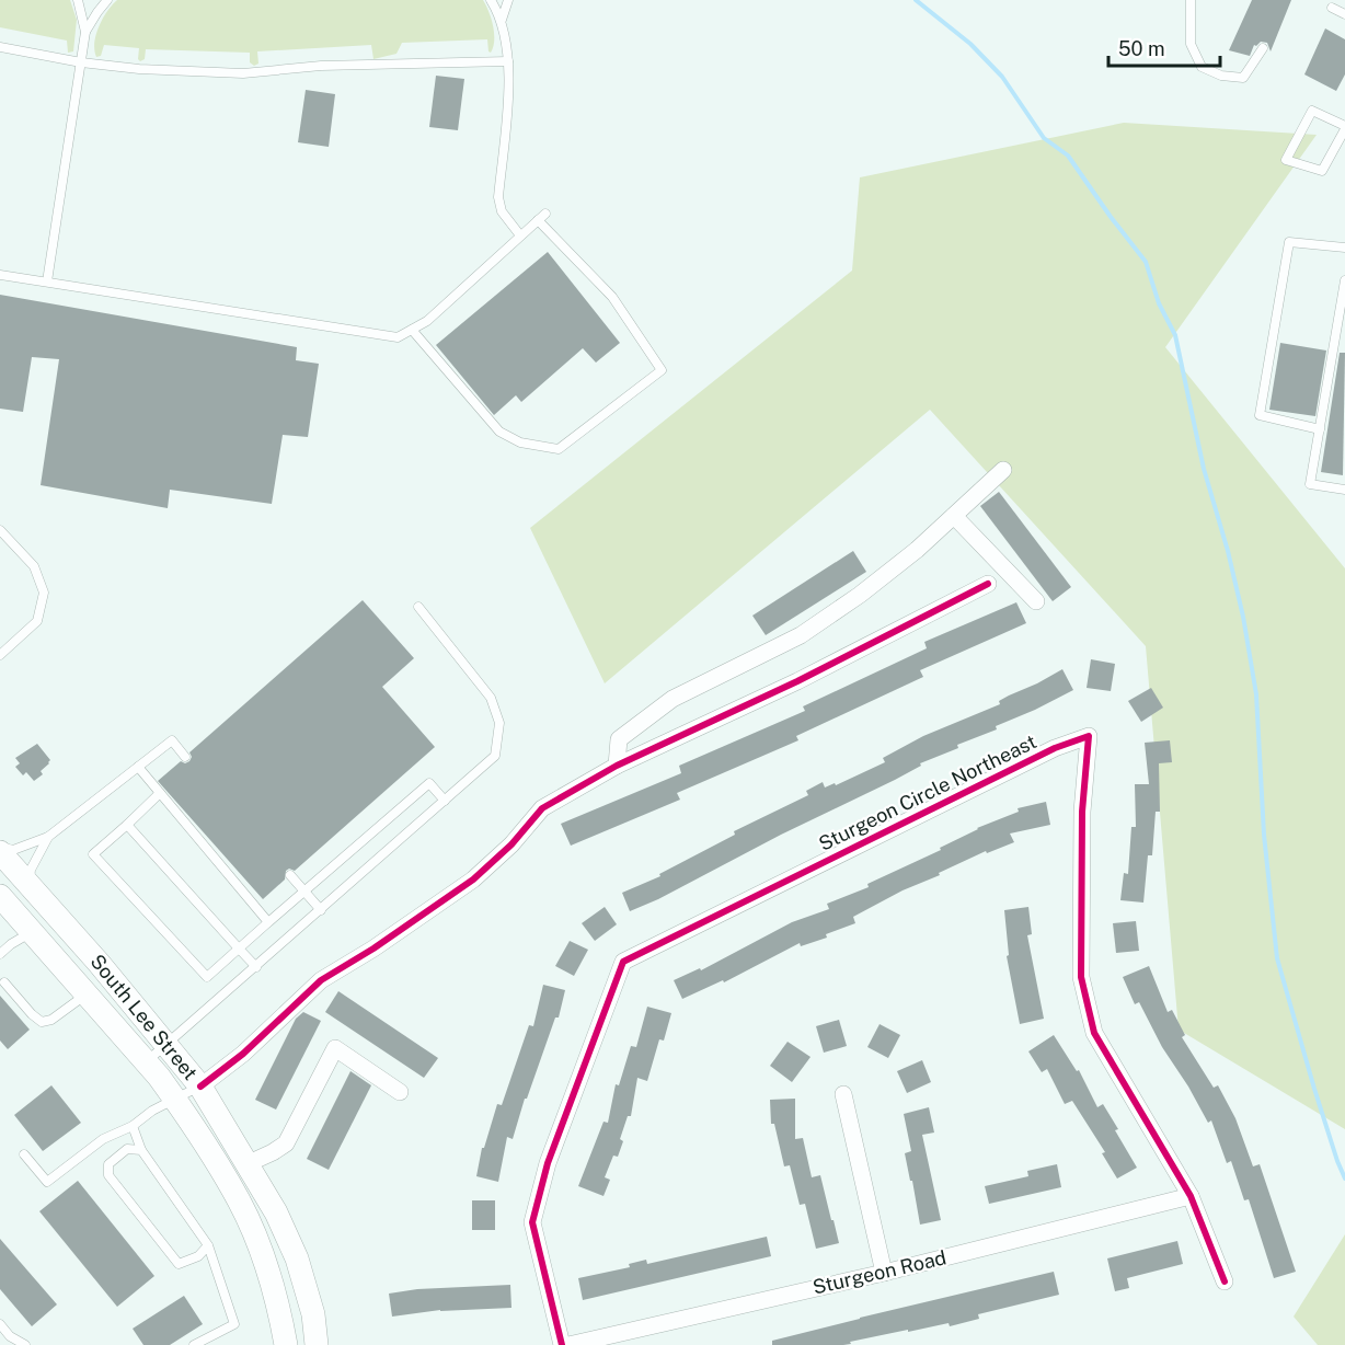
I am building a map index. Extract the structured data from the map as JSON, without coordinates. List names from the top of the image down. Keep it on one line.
{"streets":{"main road":["South Lee Street"],"street":["Sturgeon Circle Northeast","Sturgeon Road"]},"crossings":[["Sturgeon Circle Northeast","Sturgeon Road"]],"scale_bar":"50 m"}
